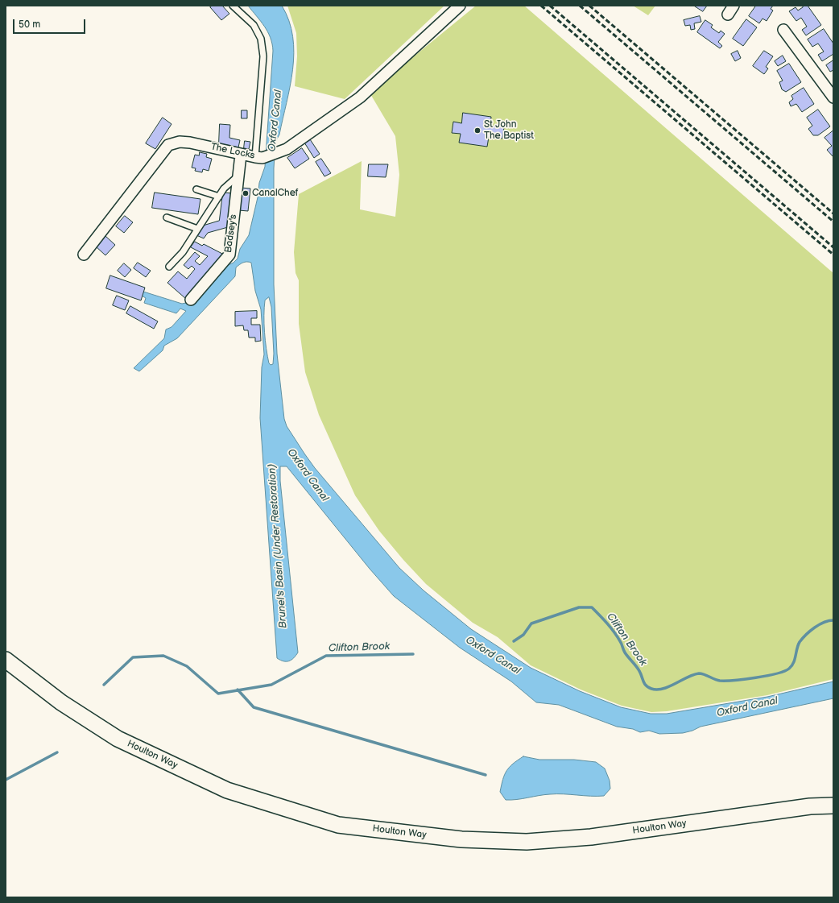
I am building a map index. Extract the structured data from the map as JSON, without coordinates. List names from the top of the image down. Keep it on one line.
{"streets":{"street":["The Locks","Badsey's","Houlton Way"]},"crossings":[["The Locks","Badsey's"]],"water":["Oxford Canal","Brunel's Basin (Under Restoration)","Clifton Brook"],"places":["St John The Baptist","CanalChef"],"scale_bar":"50 m"}
